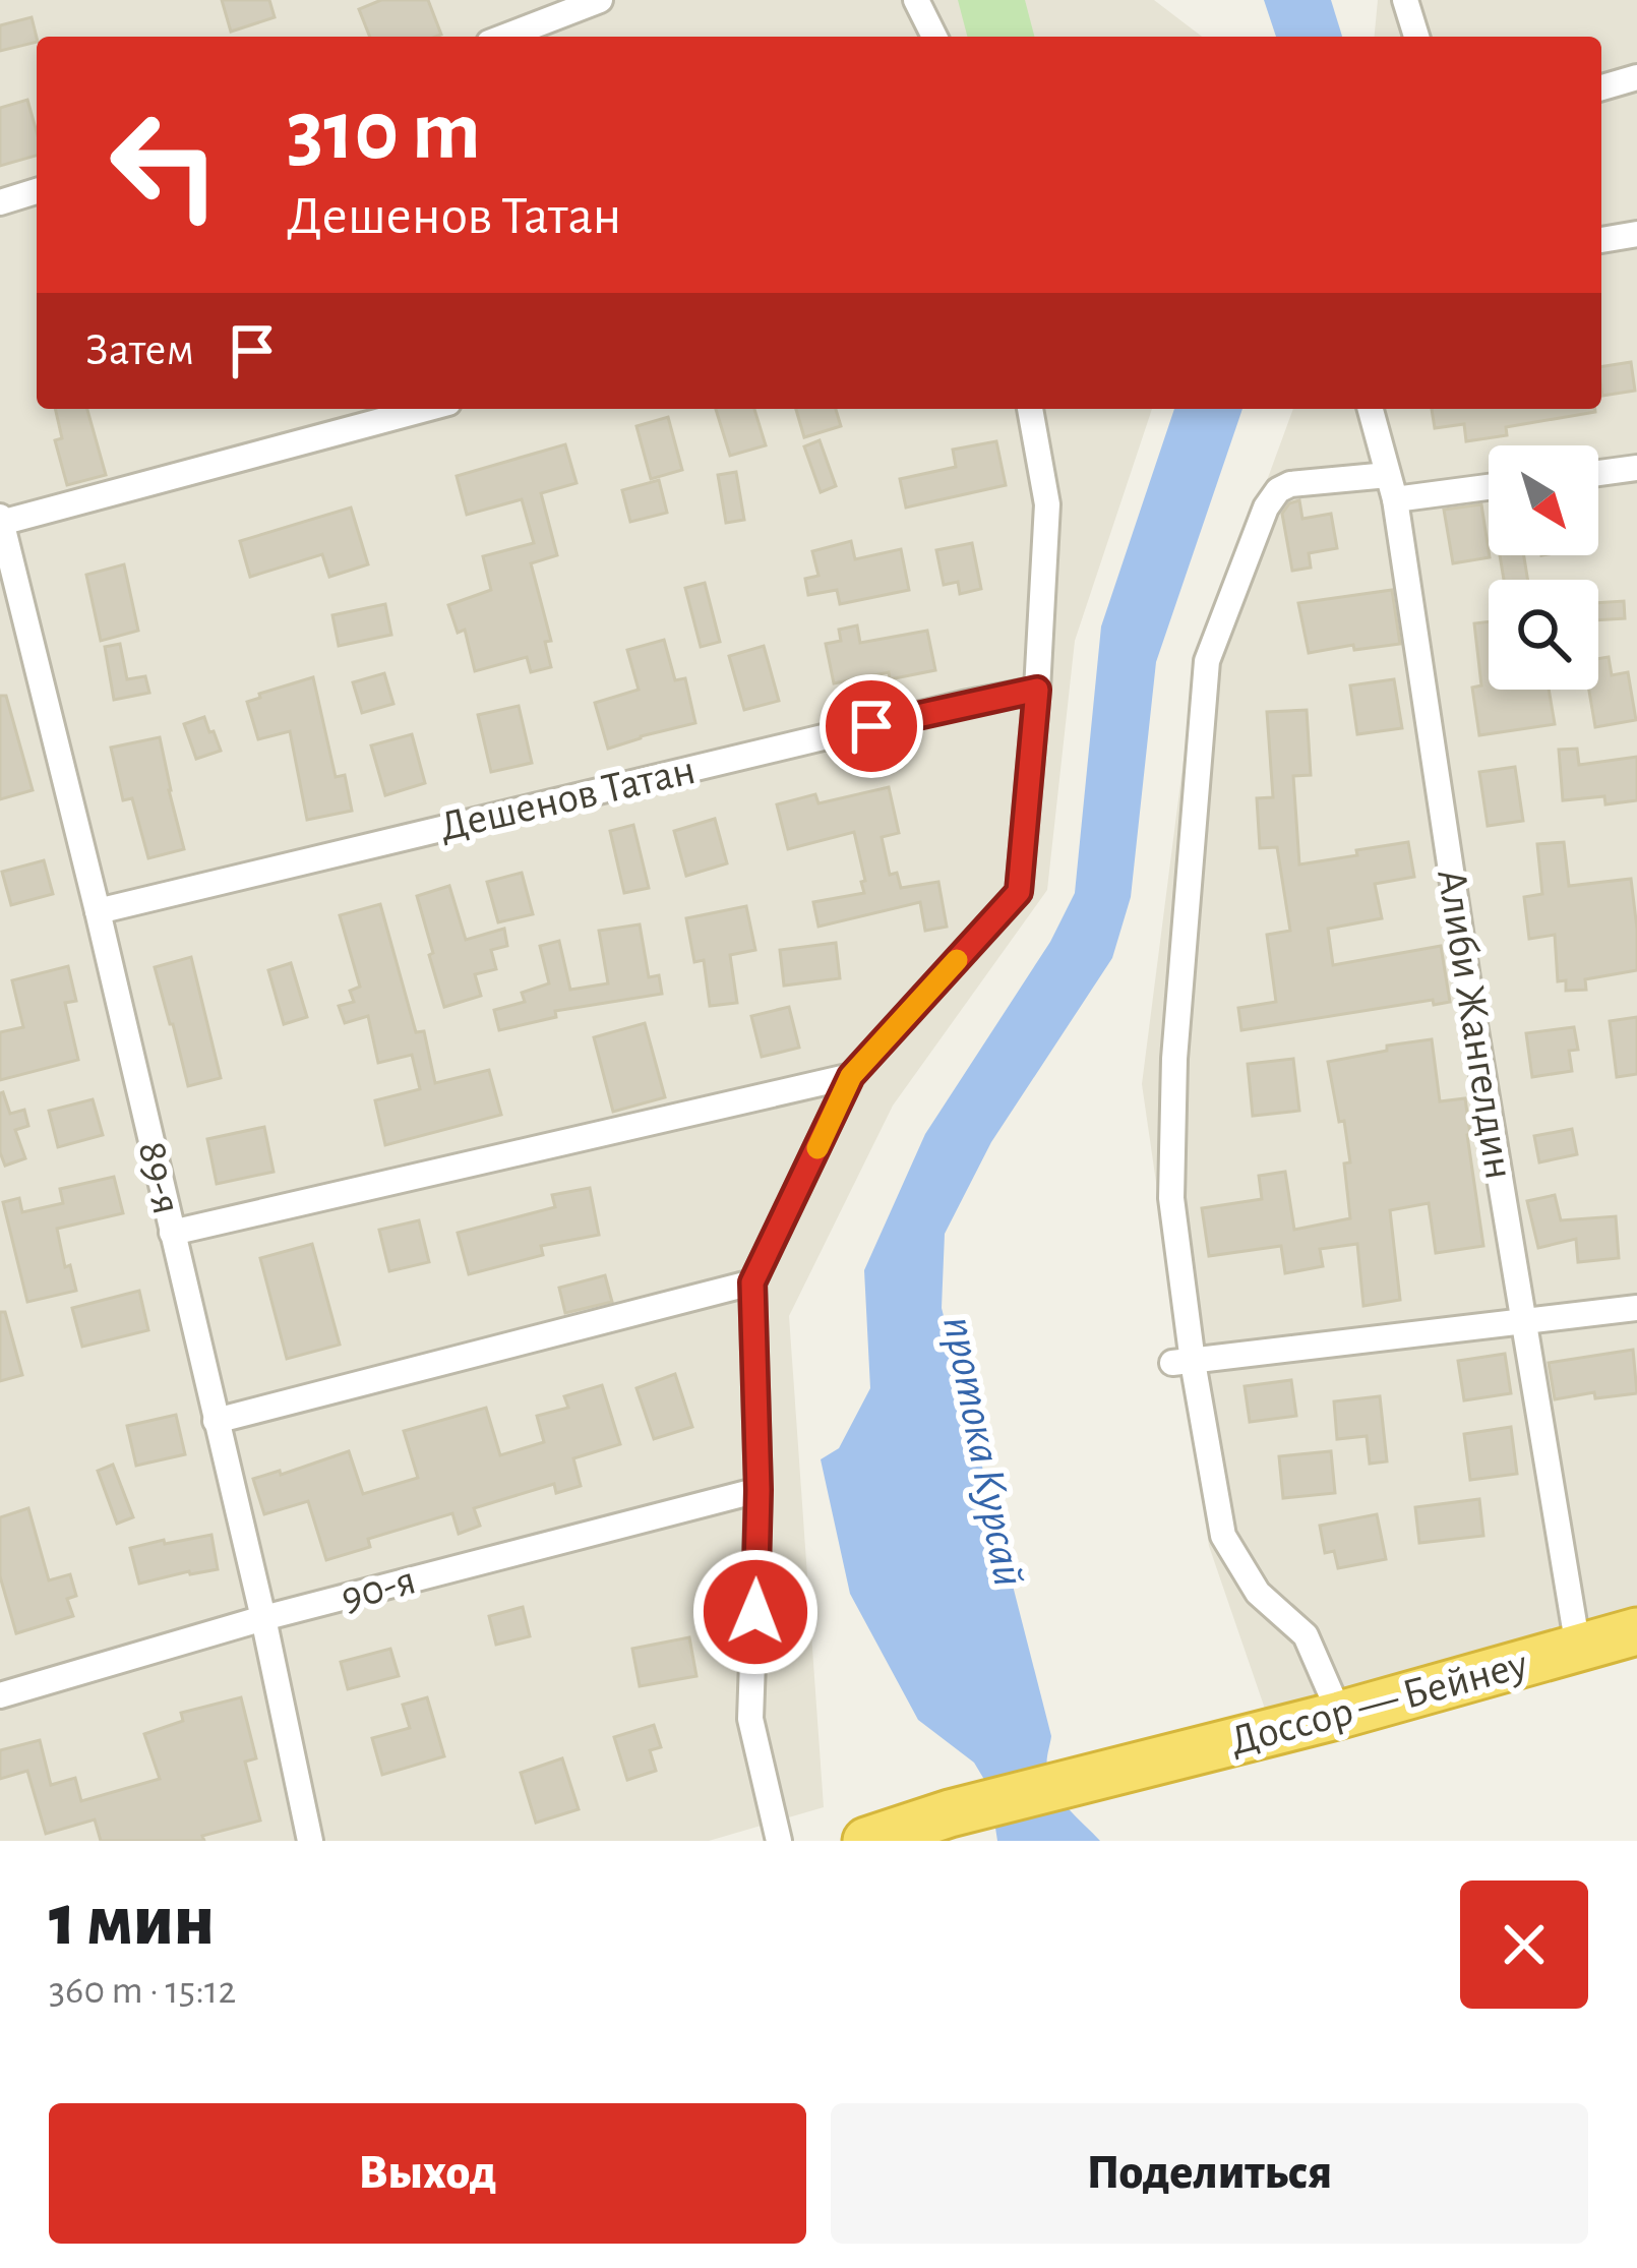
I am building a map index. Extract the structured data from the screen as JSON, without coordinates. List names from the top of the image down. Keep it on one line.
{"streets":{"highway":["Доссор — Бейнеу"],"street":["Дешенов Татан","Алиби Жангелдин","89-я","90-я"]},"crossings":[["Дешенов Татан","89-я"],["Алиби Жангелдин","Доссор — Бейнеу"],["89-я","90-я"]],"water":["протока Курсай"],"north":"bottom right","page":{"turn":["310 m","Дешенов Татан"],"then":"Затем","heading":["1 мин","360 m · 15:12"],"buttons":["Выход","Поделиться"]}}
